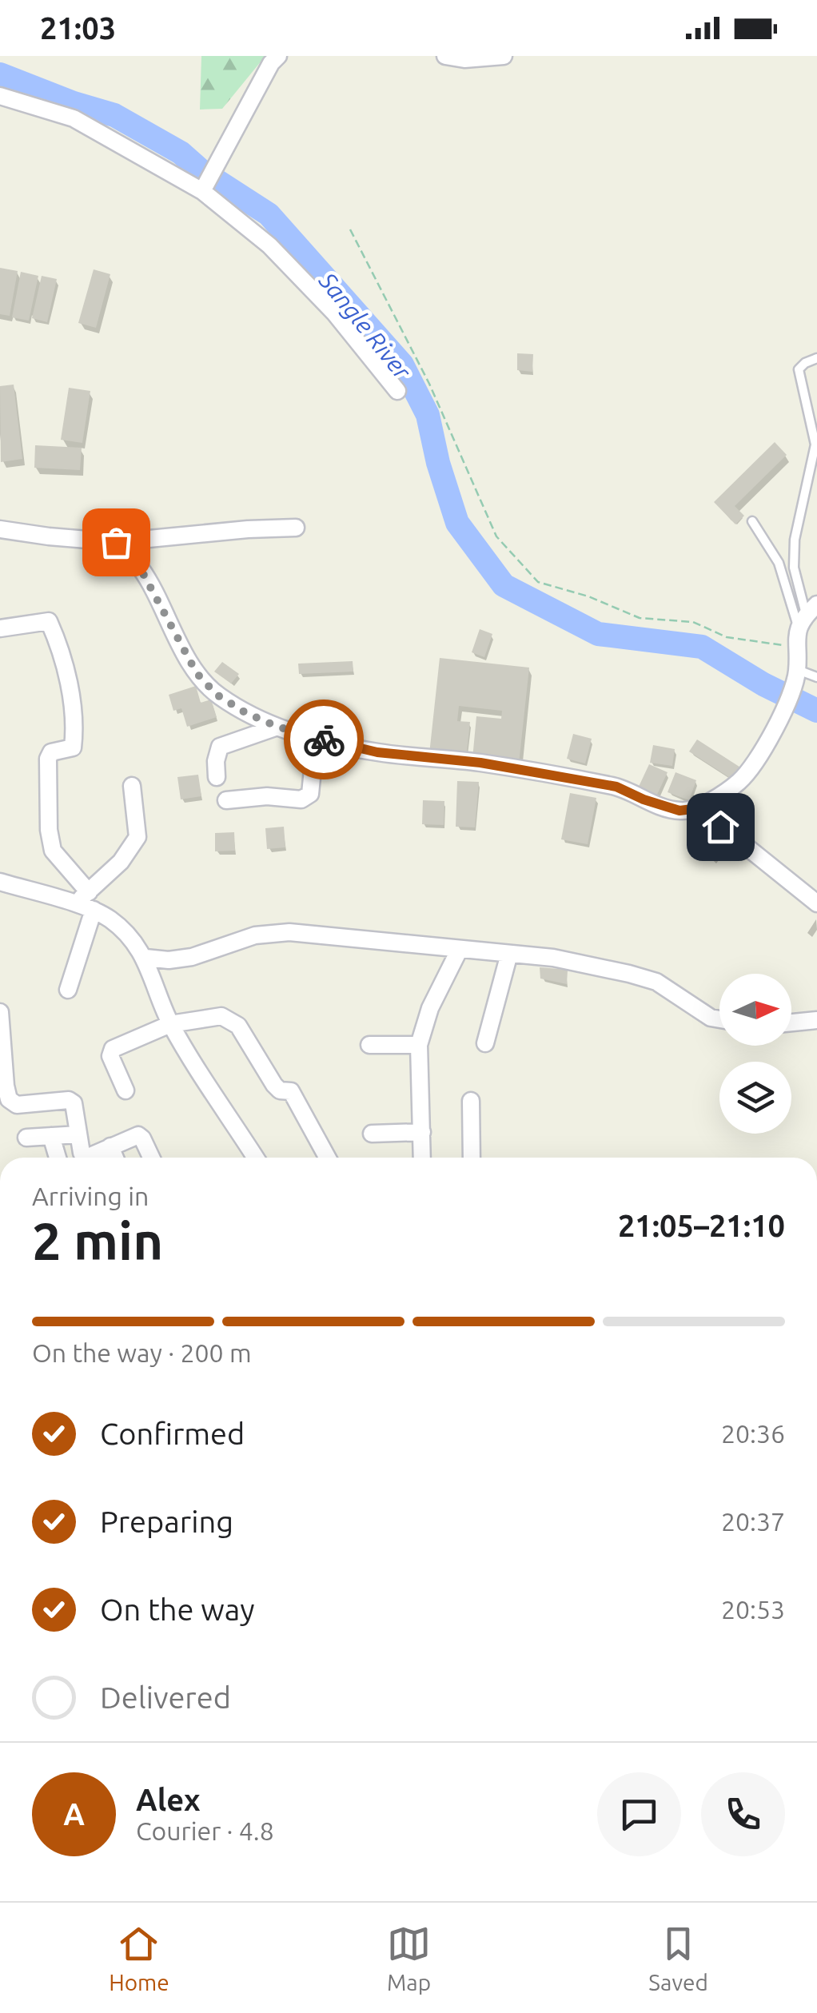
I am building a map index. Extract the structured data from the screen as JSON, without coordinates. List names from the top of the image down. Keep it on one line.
{"water":["Sangle River"],"north":"right","page":{"status":"21:03","heading":["2 min","Arriving in","21:05–21:10"],"panel":["Alex","Courier · 4.8"],"bar":"On the way · 200 m","list":[["Confirmed","20:36"],["Preparing","20:37"],["On the way","20:53"],"Delivered"],"round":"A","tabs":["Home","Map","Saved"]}}
